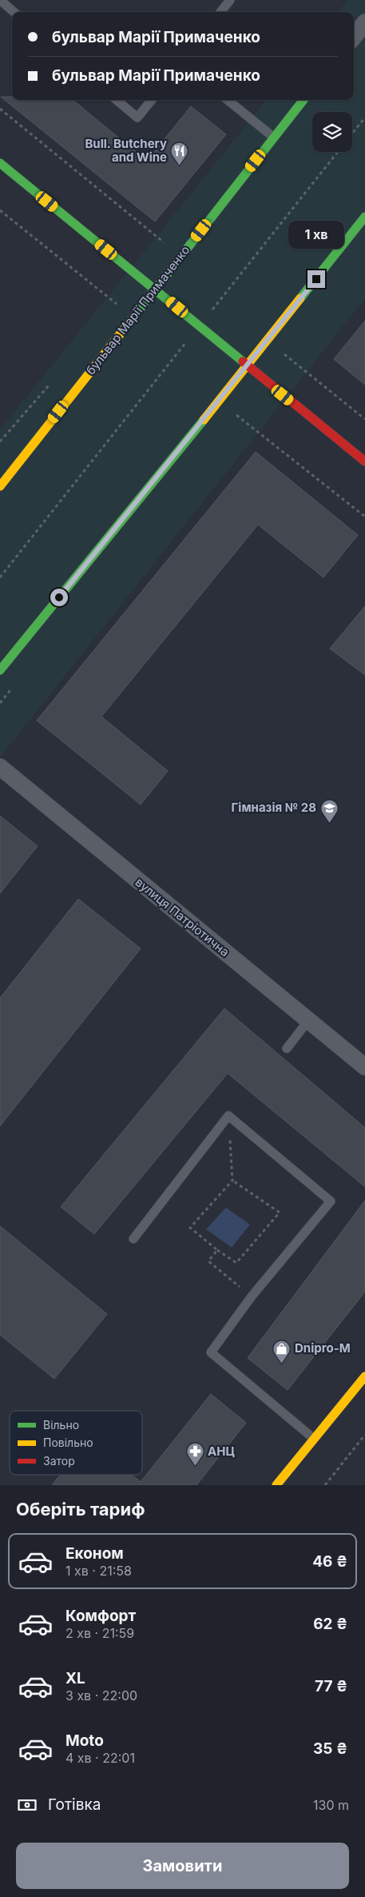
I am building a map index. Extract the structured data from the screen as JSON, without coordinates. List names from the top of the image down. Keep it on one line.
{"streets":{"street":["бульвар Марії Примаченко","вулиця Патріотична"]},"places":{"restaurant":["Bull. Butchery and Wine"],"school or university":["Гімназія № 28"],"shop":["Dnipro-M"],"pharmacy":["АНЦ"]},"legend":["Вільно","Повільно","Затор"],"page":{"banner":["бульвар Марії Примаченко","бульвар Марії Примаченко"],"bubble":"1 хв","heading":"Оберіть тариф","list":[{"name":"Економ","note":"1 хв · 21:58","value":"46 ₴"},{"name":"Комфорт","note":"2 хв · 21:59","value":"62 ₴"},{"name":"XL","note":"3 хв · 22:00","value":"77 ₴"},{"name":"Moto","note":"4 хв · 22:01","value":"35 ₴"}],"pay":["Готівка","130 m"],"buttons":"Замовити"}}
